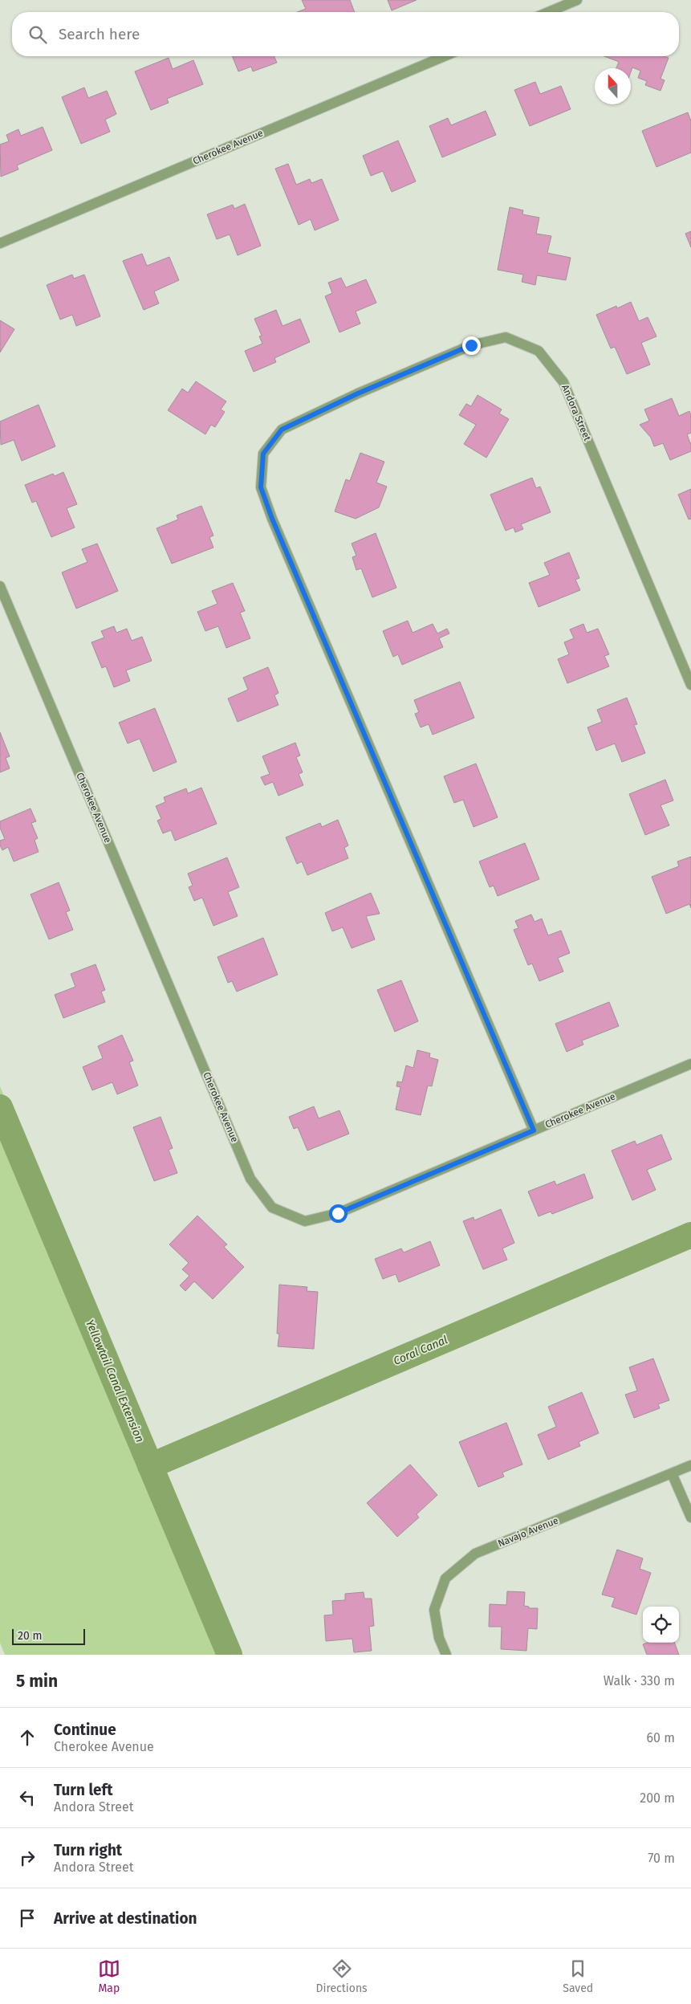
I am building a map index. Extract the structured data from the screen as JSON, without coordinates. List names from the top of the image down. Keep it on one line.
{"streets":{"street":["Cherokee Avenue","Andora Street","Navajo Avenue"]},"crossings":[["Cherokee Avenue","Andora Street"]],"water":["Coral Canal","Yellowtail Canal Extension"],"scale_bar":"20 m","north":"top","page":{"search":"Search here","scale":"20 m","heading":["5 min","Walk · 330 m"],"list":[["Continue","Cherokee Avenue","60 m"],["Turn left","Andora Street","200 m"],["Turn right","Andora Street","70 m"],"Arrive at destination"],"nav":["Map","Directions","Saved"]}}
